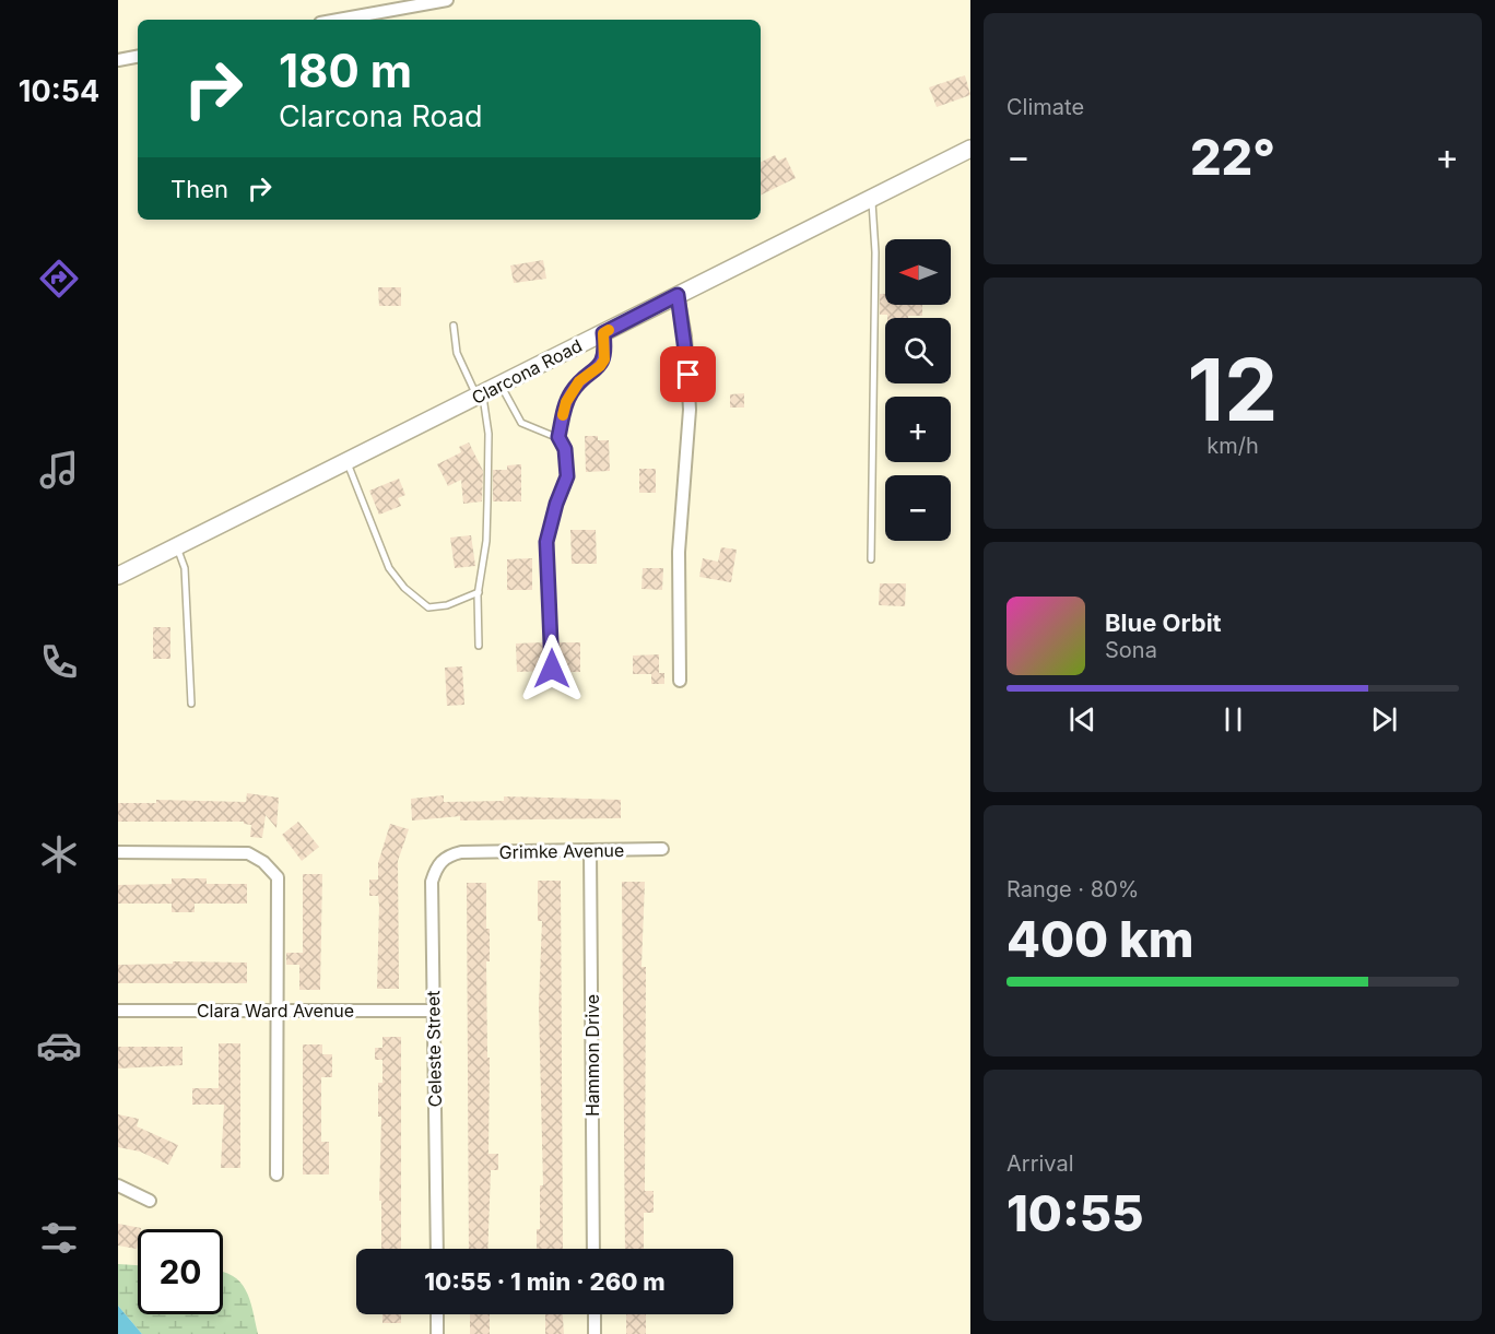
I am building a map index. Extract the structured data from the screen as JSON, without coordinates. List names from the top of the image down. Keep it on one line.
{"streets":{"main road":["Clarcona Road"],"street":["Grimke Avenue","Clara Ward Avenue","Celeste Street","Hammon Drive"]},"crossings":[["Grimke Avenue","Celeste Street"],["Grimke Avenue","Hammon Drive"],["Clara Ward Avenue","Celeste Street"]],"north":"left","page":{"tabs":"10:54","tile":["Climate",["12","km/h"],["Range · 80%","400 km"],["Arrival","10:55"]],"turn":["180 m","Clarcona Road"],"heat":["−","22°","+"],"then":"Then","map_buttons":["+","−"],"song":["Blue Orbit","Sona"],"limit":"20","trip":"10:55 · 1 min · 260 m"}}
